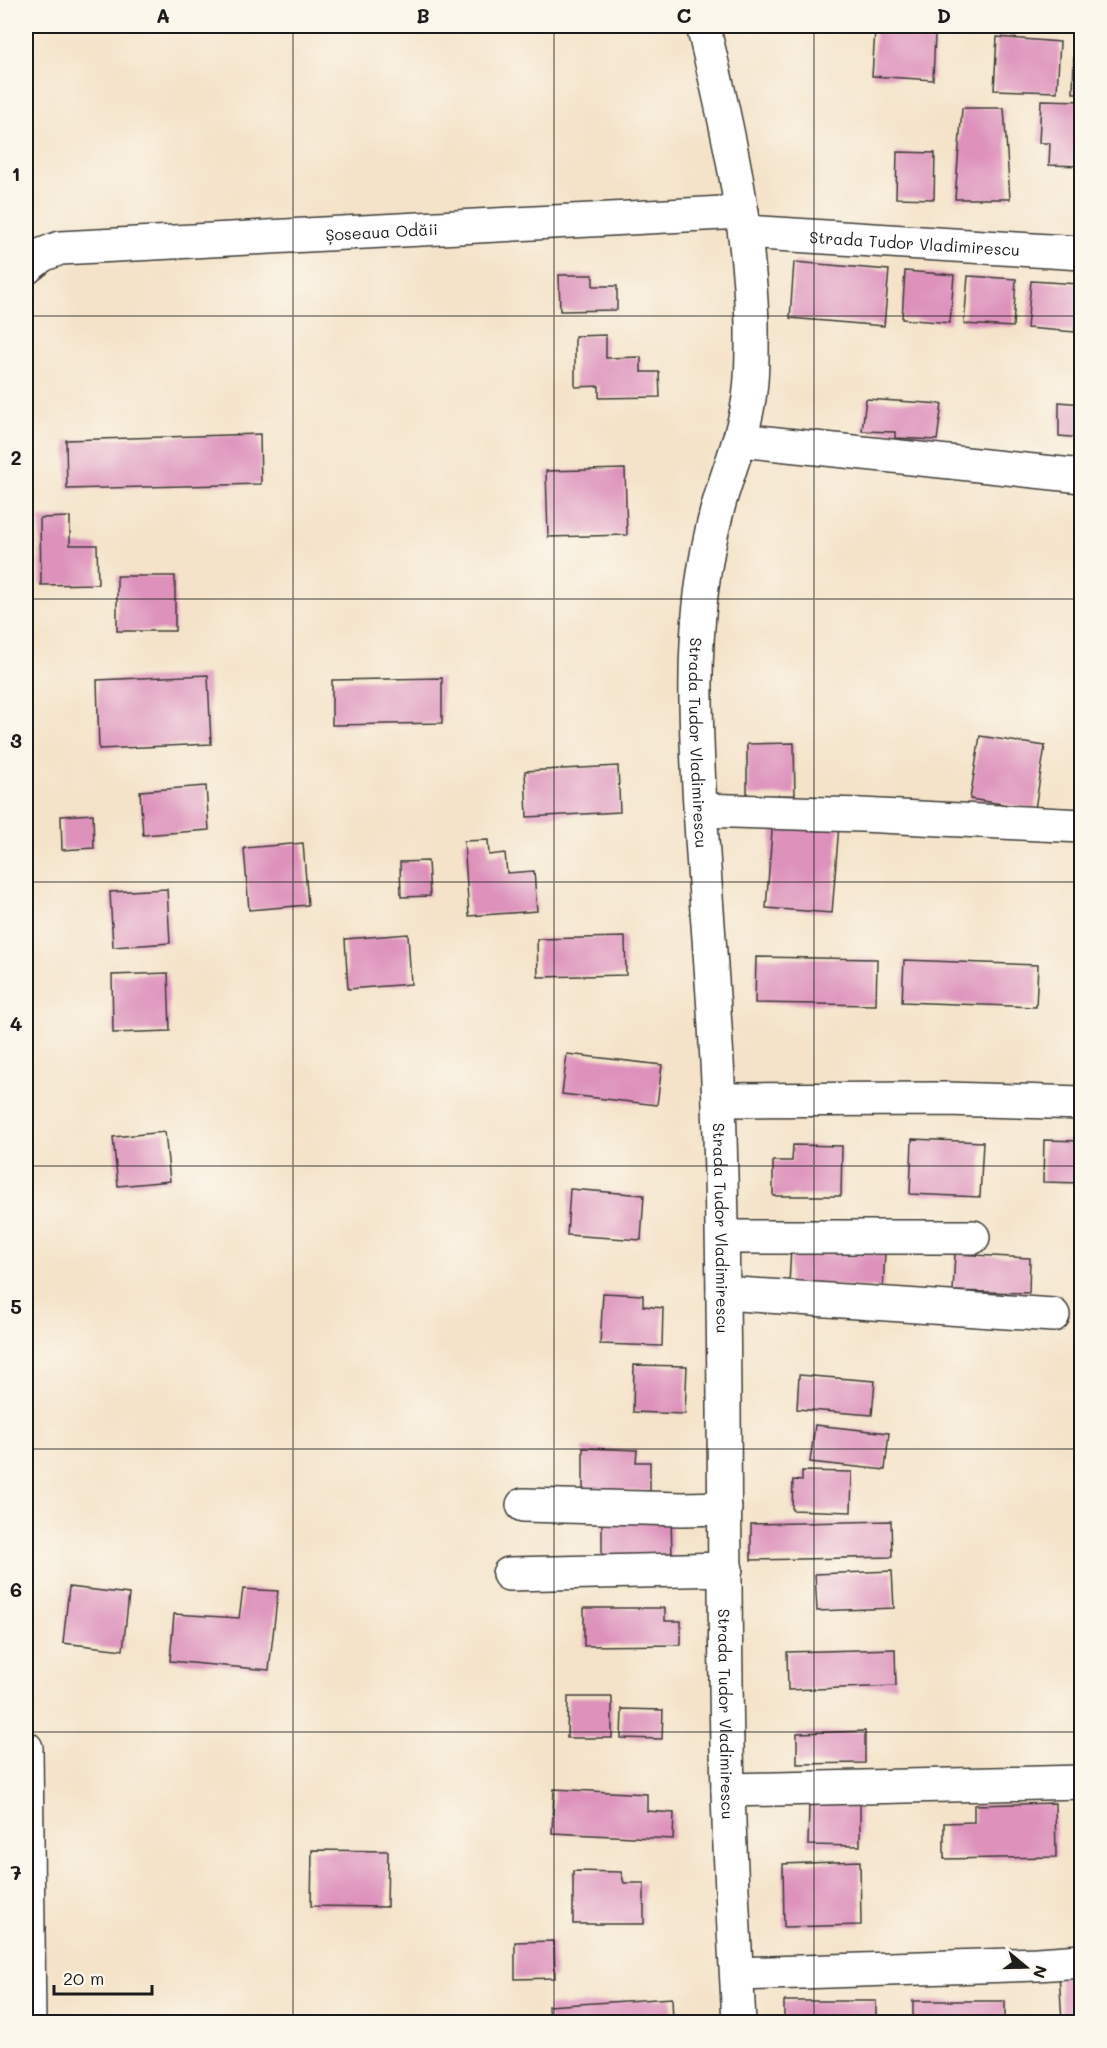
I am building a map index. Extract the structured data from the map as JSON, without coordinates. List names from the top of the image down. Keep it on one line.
{"streets":{"street":["Șoseaua Odăii","Strada Tudor Vladimirescu"]},"crossings":[["Șoseaua Odăii","Strada Tudor Vladimirescu"]],"scale_bar":"20 m","north":"right","grid":{"columns":["A","B","C","D"],"rows":["1","2","3","4","5","6","7"]}}
